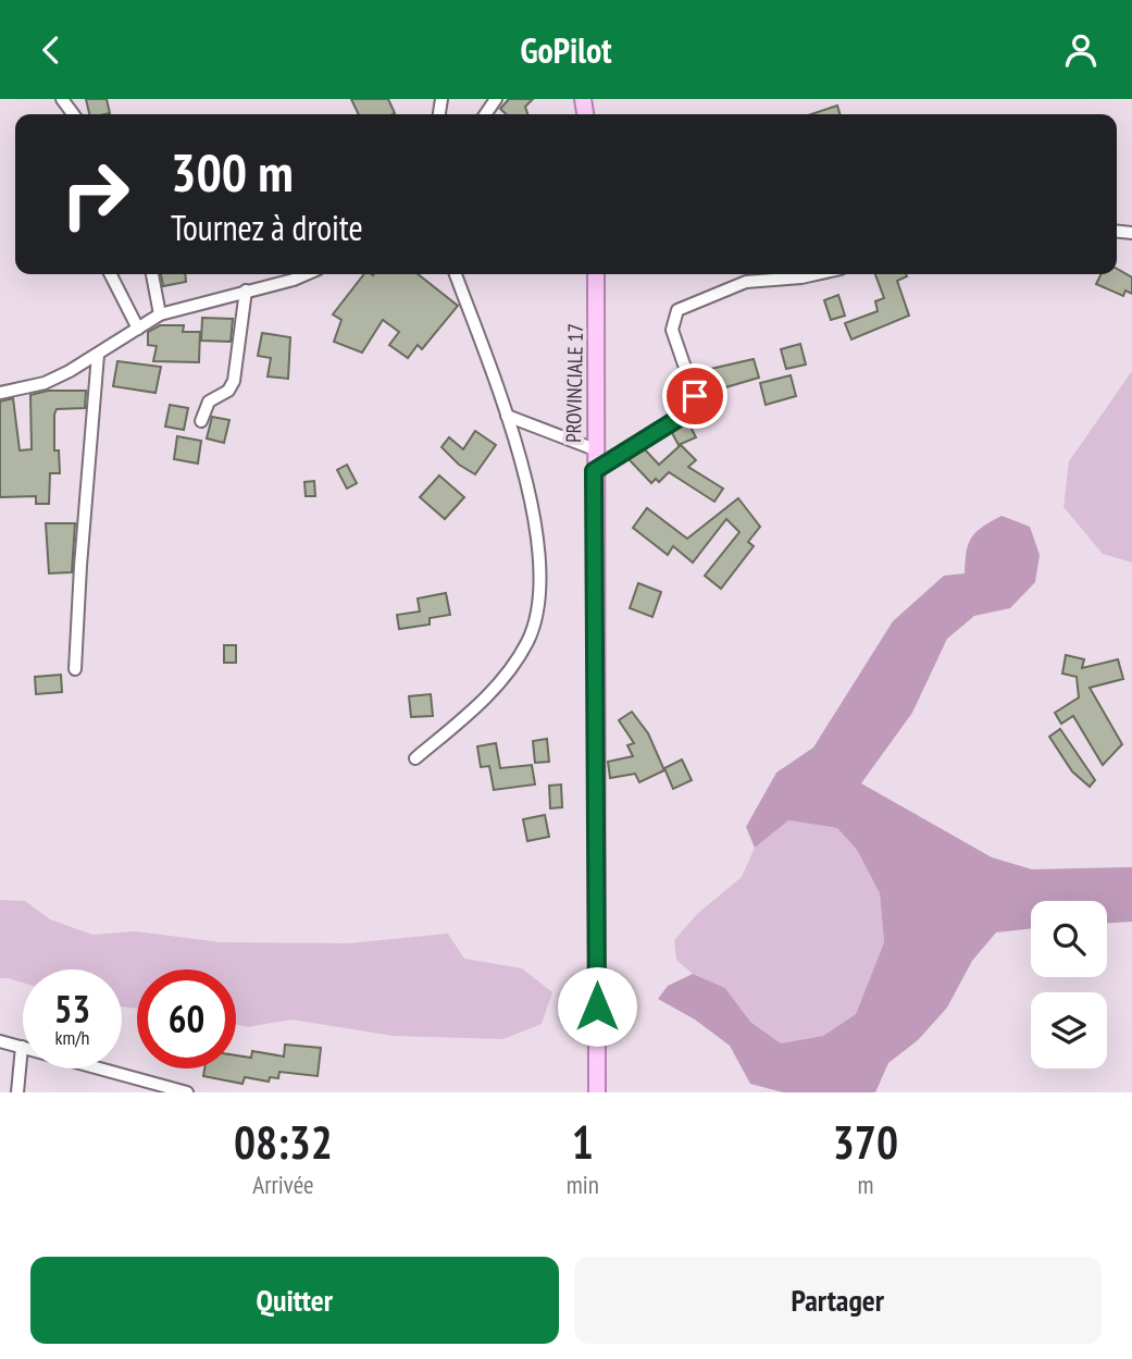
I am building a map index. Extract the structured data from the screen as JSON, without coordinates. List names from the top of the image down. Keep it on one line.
{"streets":{"main road":["PROVINCIALE 17"]},"page":{"header":"GoPilot","turn":["300 m","Tournez à droite"],"speed":"53 km/h","limit":"60","eta":["08:32","Arrivée","1","min","370","m"],"buttons":["Quitter","Partager"]}}
